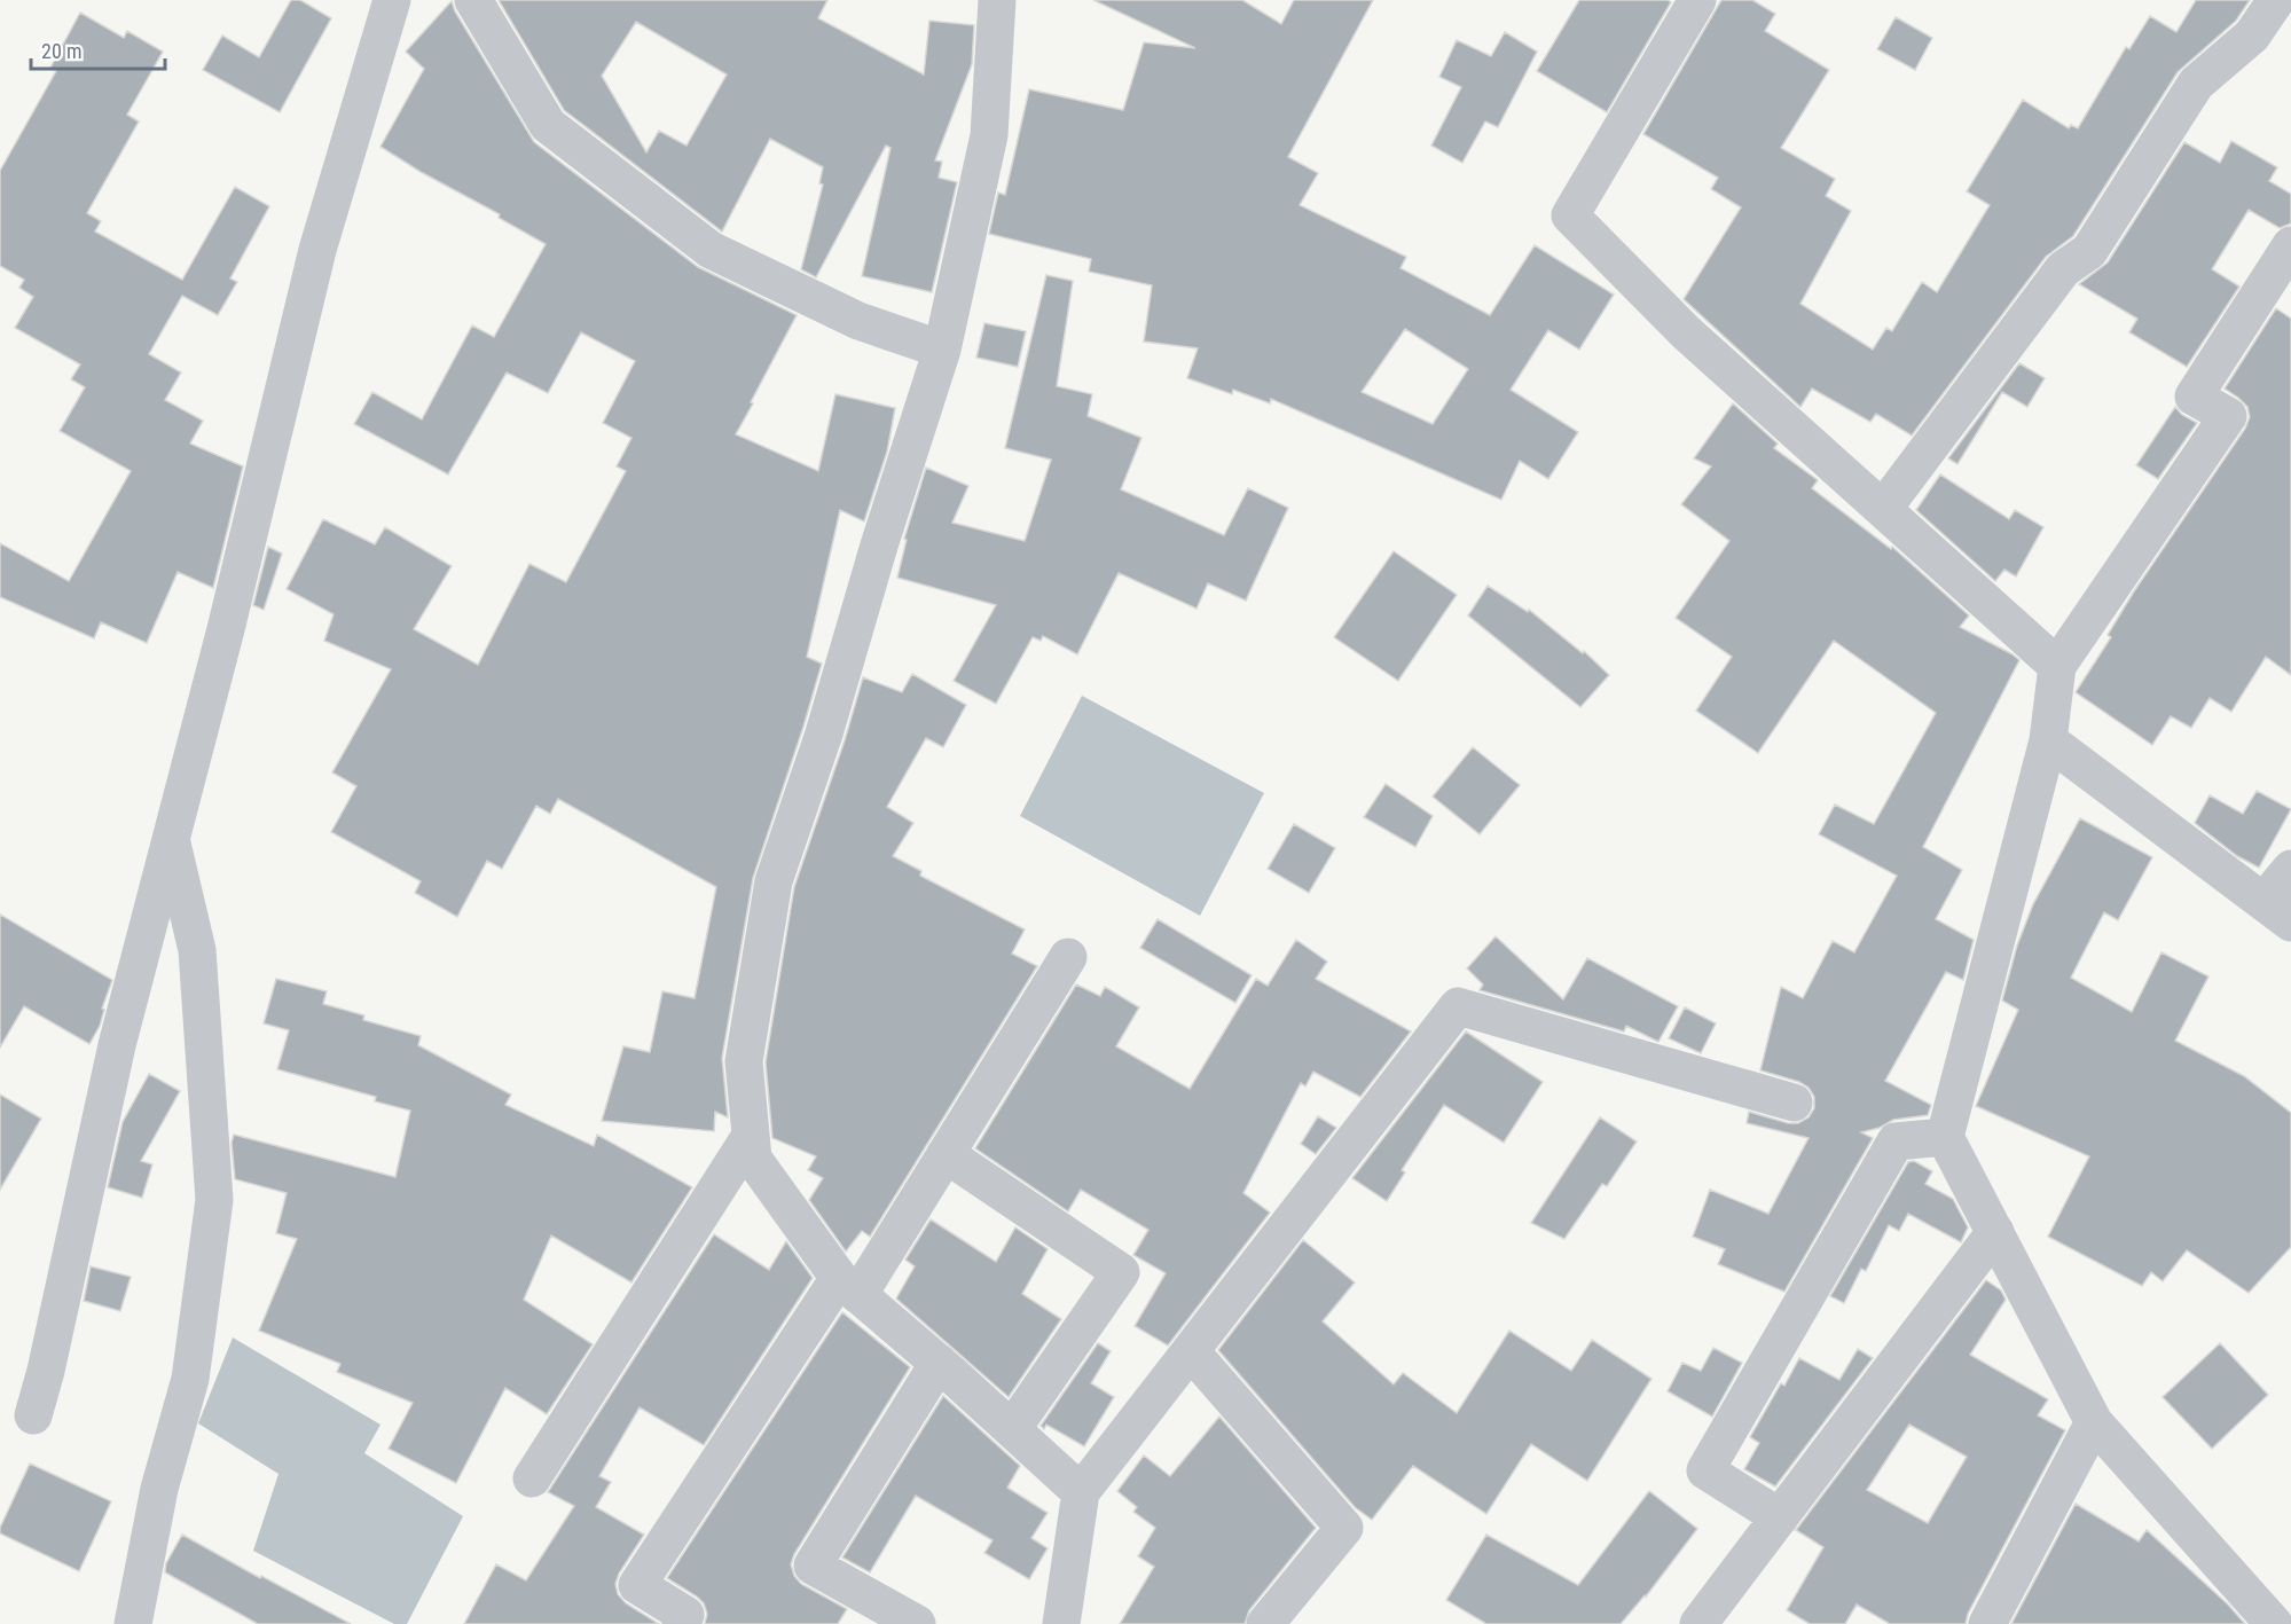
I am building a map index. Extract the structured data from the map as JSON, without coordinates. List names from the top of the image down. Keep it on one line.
{"scale_bar":"20 m"}
